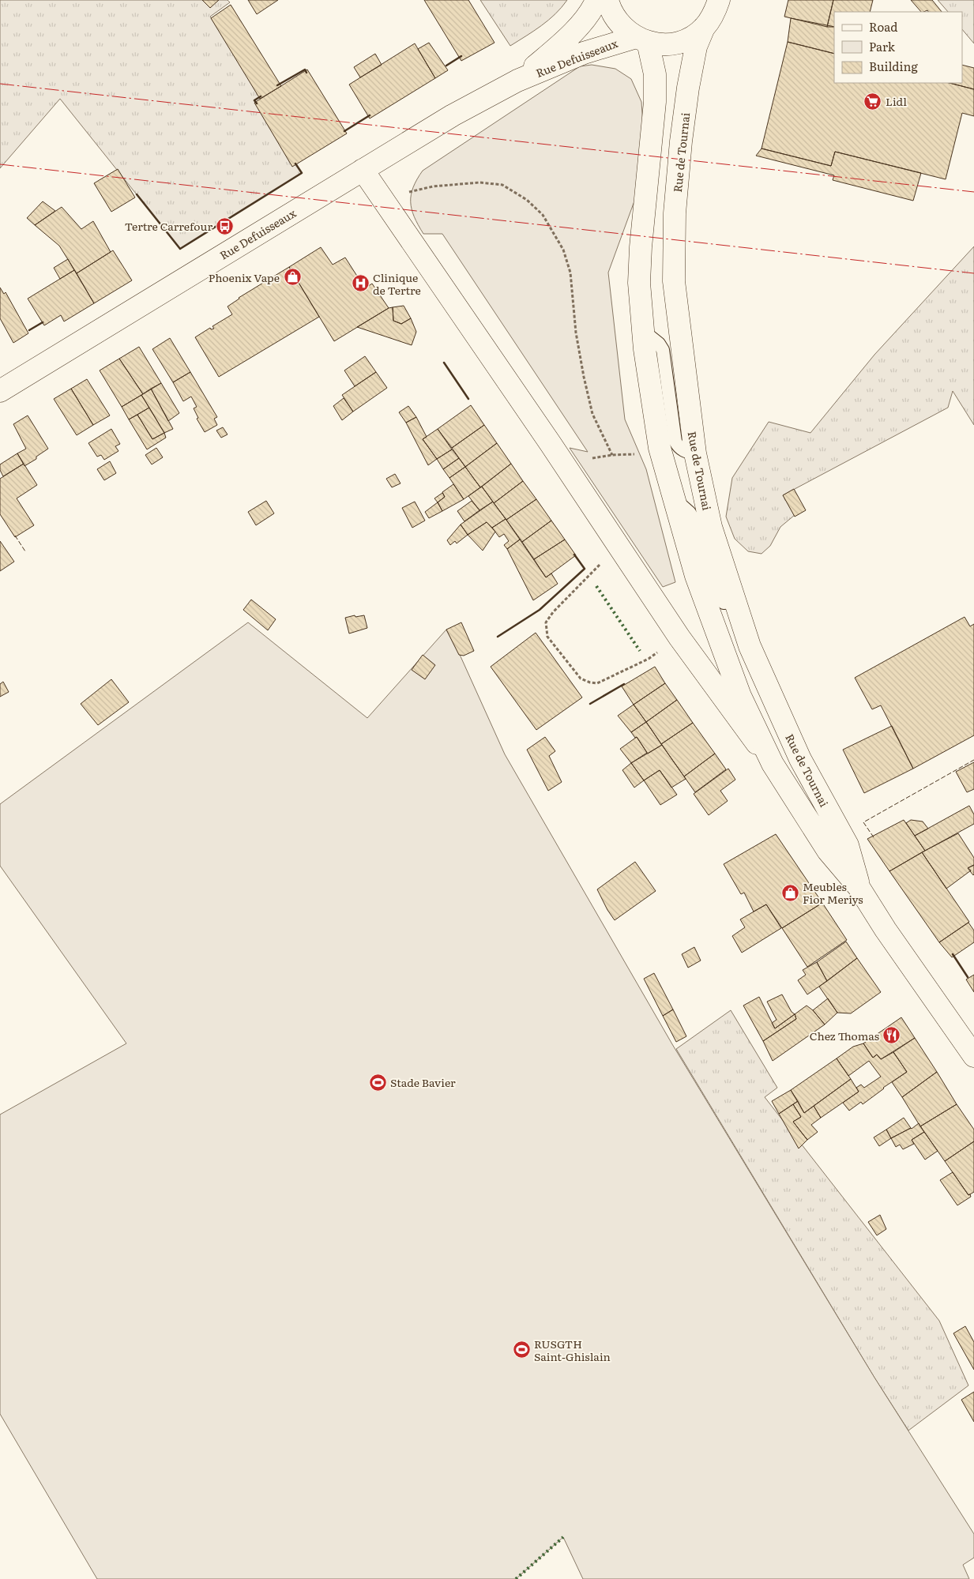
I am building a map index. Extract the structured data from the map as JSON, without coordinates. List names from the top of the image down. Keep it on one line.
{"streets":{"main road":["Rue Defuisseaux","Rue de Tournai"]},"crossings":[["Rue Defuisseaux","Rue de Tournai"]],"places":{"supermarket":["Lidl"],"bus stop":["Tertre Carrefour"],"shop":["Phoenix Vape","Meubles Fior Meriys"],"hospital":["Clinique de Tertre"],"restaurant":["Chez Thomas"],"sports":["Stade Bavier","RUSGTH Saint-Ghislain"]},"legend":["Road","Park","Building"]}
